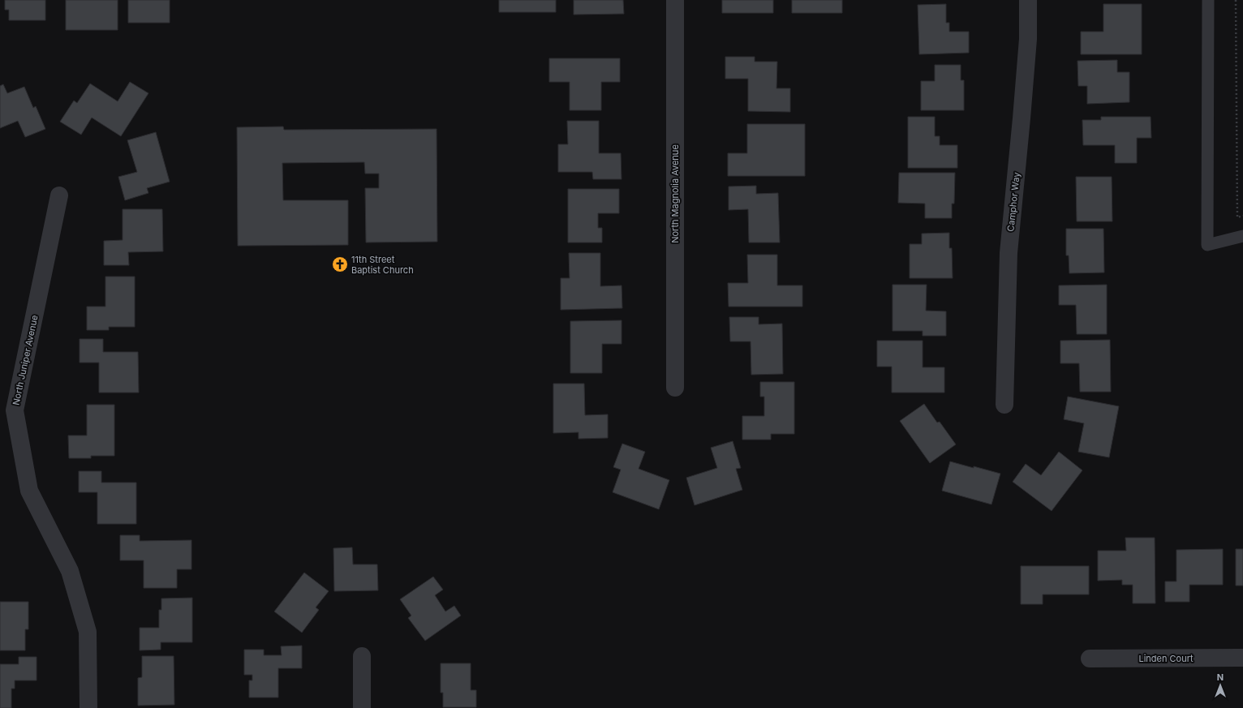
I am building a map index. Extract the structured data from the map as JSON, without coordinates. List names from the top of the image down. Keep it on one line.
{"streets":{"street":["North Magnolia Avenue","Camphor Way","North Juniper Avenue","Linden Court"]},"places":{"church":["11th Street Baptist Church"]},"north":"top"}
